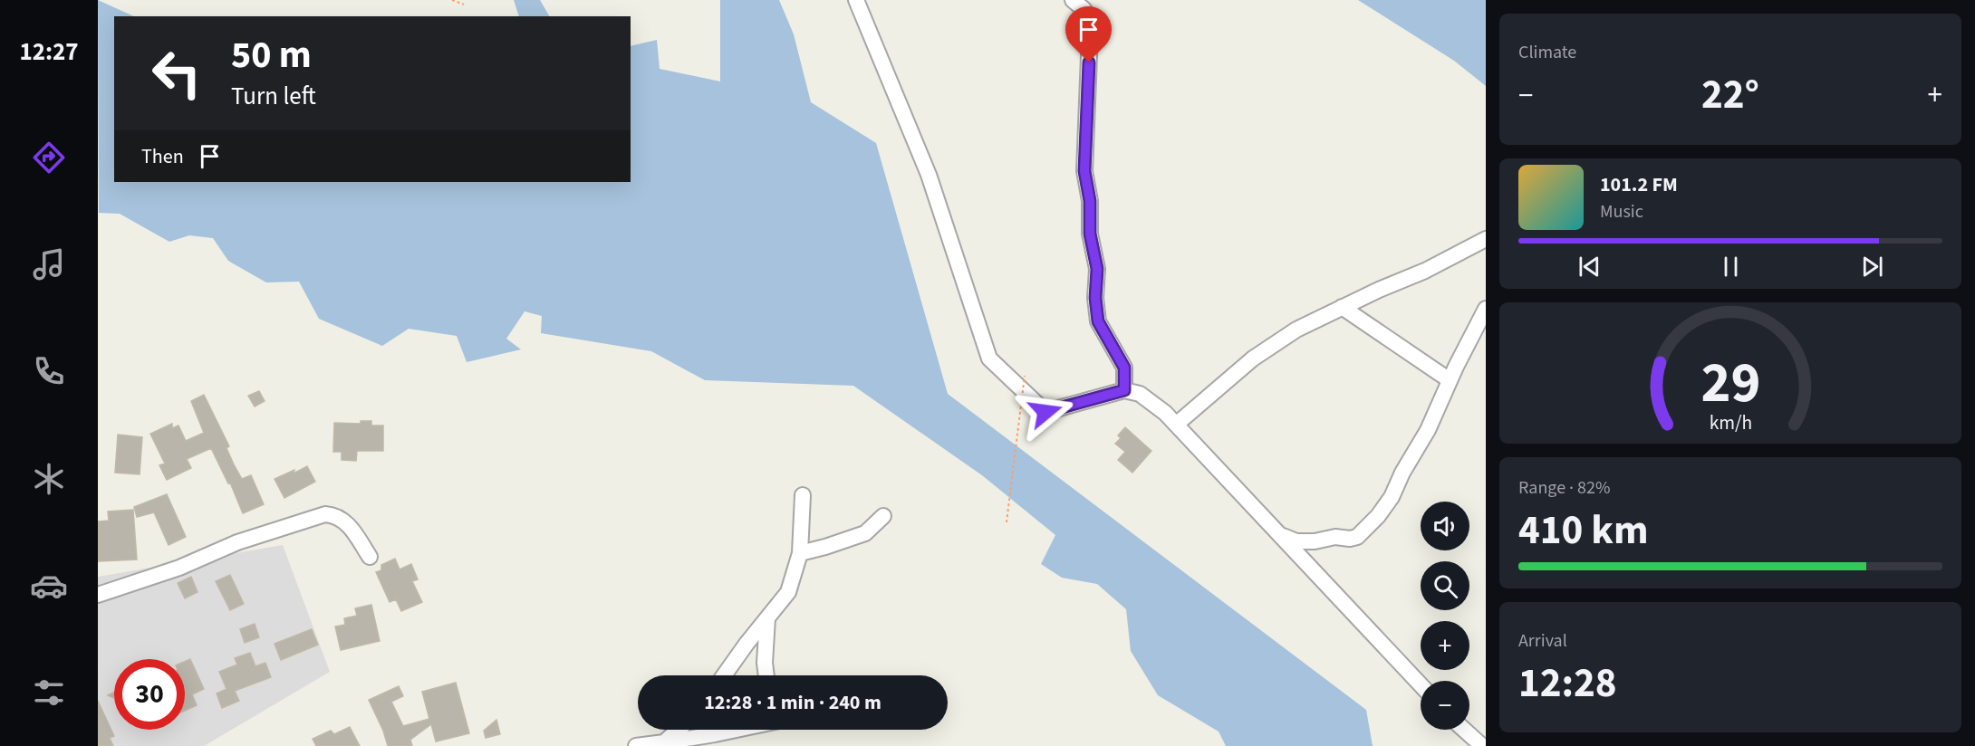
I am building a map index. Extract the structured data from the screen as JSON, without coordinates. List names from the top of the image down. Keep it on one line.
{"page":{"tabs":"12:27","tile":["Climate",["Range · 82%","410 km"],["Arrival","12:28"]],"turn":["50 m","Turn left"],"heat":["−","22°","+"],"then":"Then","song":["101.2 FM","Music"],"map_buttons":["+","−"],"limit":"30","trip":"12:28 · 1 min · 240 m","gauge":["29","km/h"]}}
